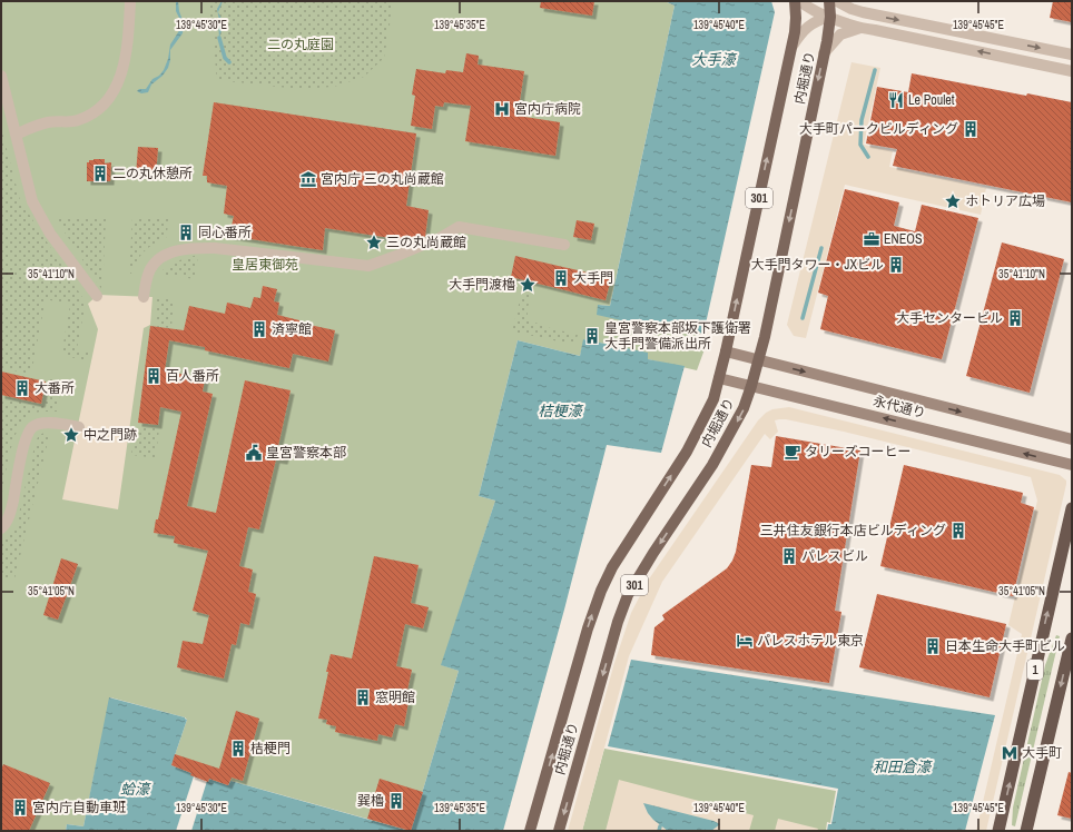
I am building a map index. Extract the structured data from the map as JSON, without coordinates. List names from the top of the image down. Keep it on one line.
{"streets":{"highway":["1"],"main road":["内堀通り","301","永代通り"]},"crossings":[["内堀通り","永代通り"]],"water":["大手濠","桔梗濠","和田倉濠","蛤濠"],"parks":["二の丸庭園","皇居東御苑"],"places":{"restaurant":["Le Poulet"],"hospital":["宮内庁病院"],"building":["大手町パークビルディング","二の丸休憩所","同心番所","大手門タワー・JXビル","大手門","大手センタービル","済寧館","皇宮警察本部坂下護衛署 大手門警備派出所","百人番所","大番所","三井住友銀行本店ビルディング","パレスビル","日本生命大手町ビル","窓明館","桔梗門","巽櫓","宮内庁自動車班"],"museum":["宮内庁 三の丸尚蔵館"],"place":["ホトリア広場","三の丸尚蔵館","大手門渡櫓","中之門跡"],"office":["ENEOS"],"cafe":["タリーズコーヒー"],"public building":["皇宮警察本部"],"hotel":["パレスホテル東京"],"metro station":["大手町"]},"coordinates":["139°45'30\"E","139°45'35\"E","139°45'40\"E","139°45'45\"E","35°41'10\"N","35°41'05\"N"]}
